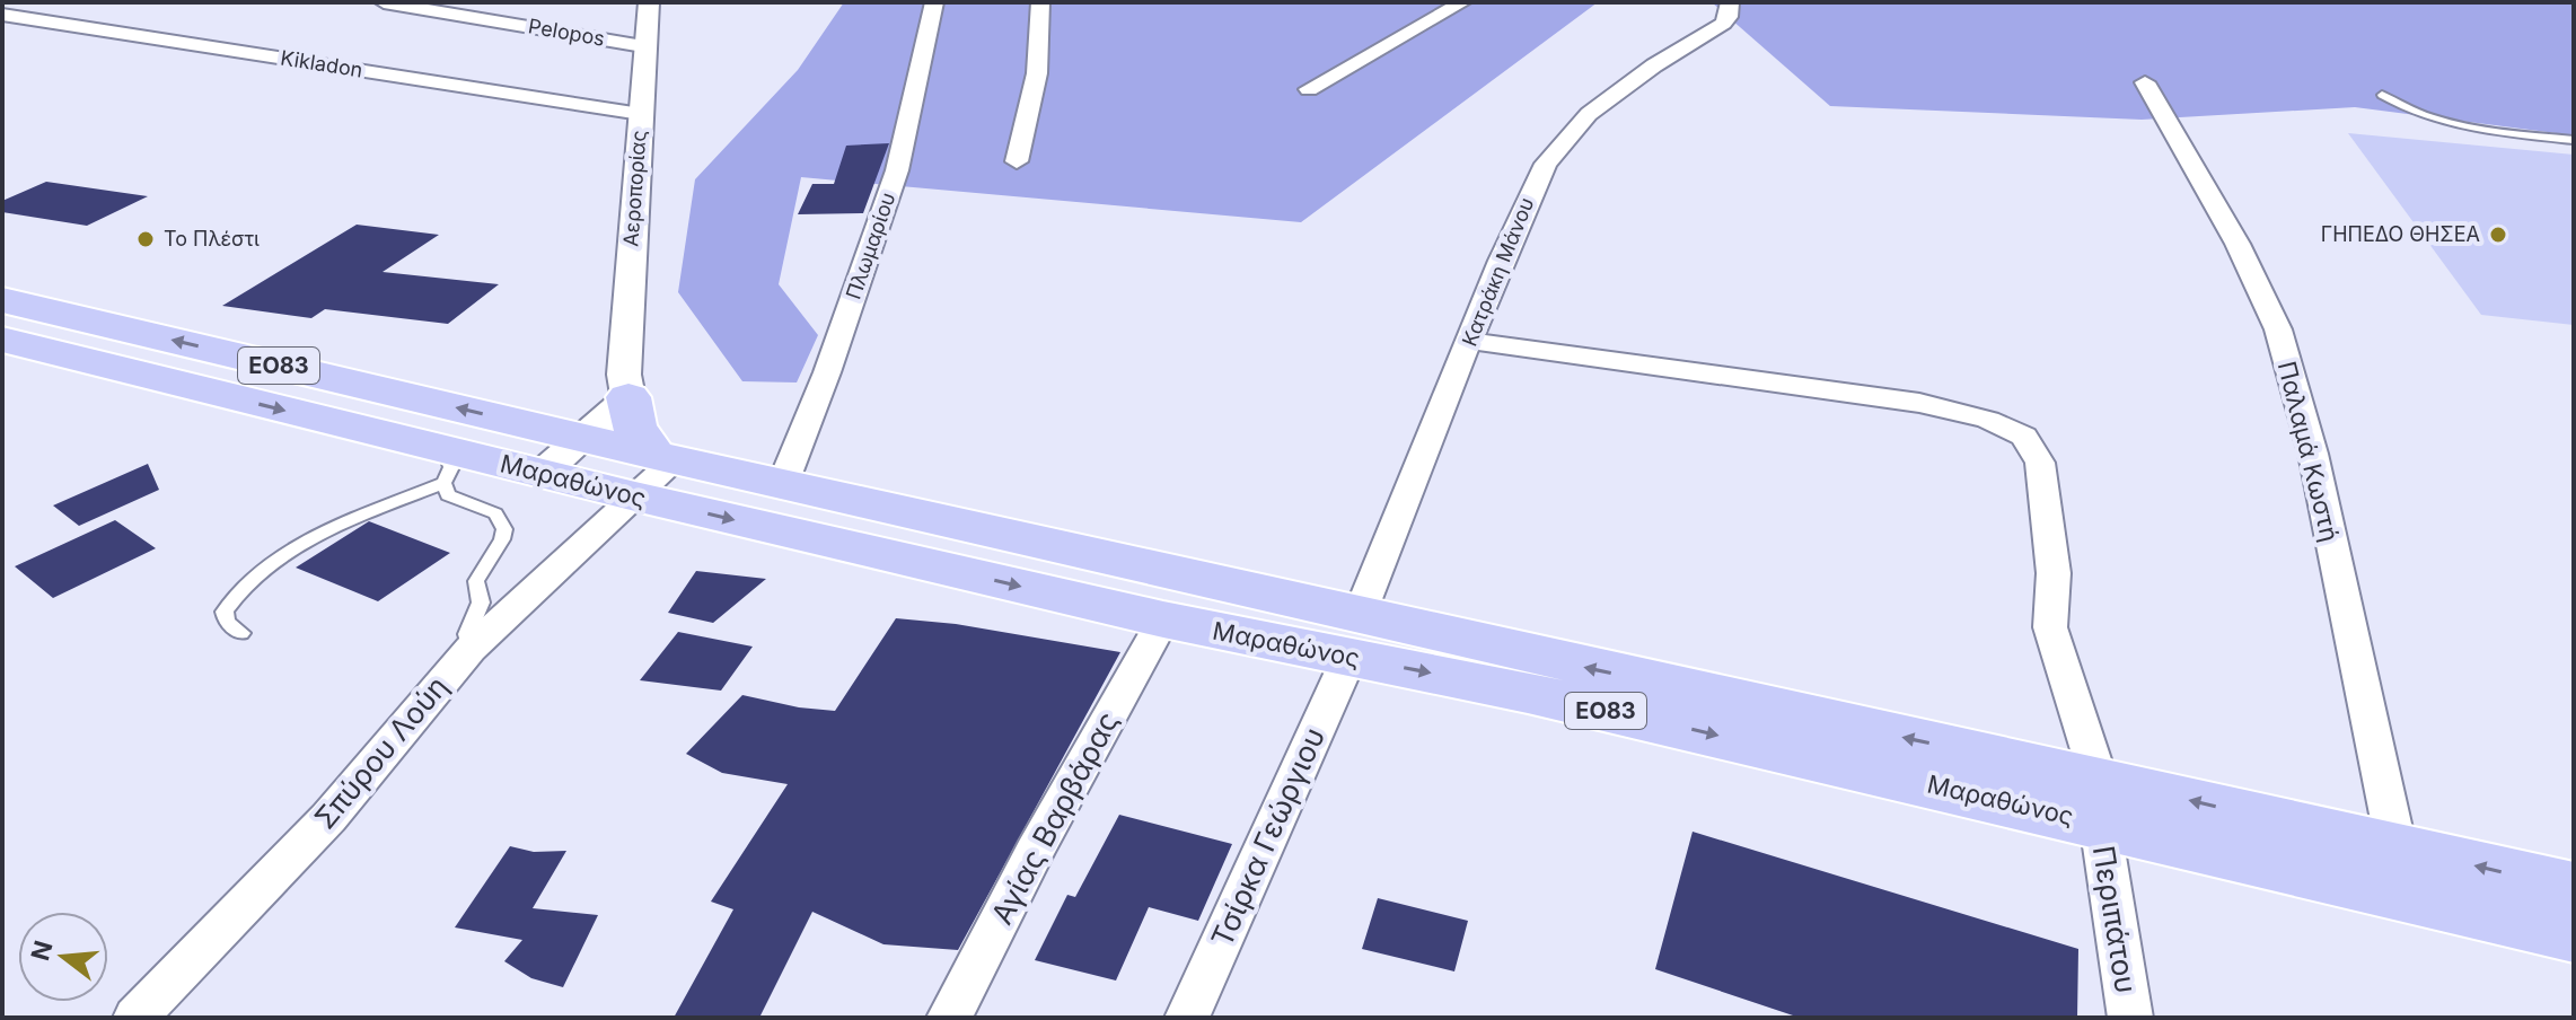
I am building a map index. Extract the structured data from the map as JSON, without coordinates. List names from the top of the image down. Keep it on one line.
{"streets":{"main road":["ΕΟ83","Μαραθώνος"],"street":["Pelopos","Kikladon","Αεροπορίας","Πλωμαρίου","Κατράκη Μάνου","Παλαμά Κωστή","Σπύρου Λούη","Αγίας Βαρβάρας","Τσίρκα Γεώργιου","Περιπάτου"]},"crossings":[["Pelopos","Αεροπορίας"],["Kikladon","Αεροπορίας"],["Πλωμαρίου","Μαραθώνος"],["Κατράκη Μάνου","Μαραθώνος"],["Κατράκη Μάνου","Τσίρκα Γεώργιου"],["Κατράκη Μάνου","Περιπάτου"],["Παλαμά Κωστή","Μαραθώνος"],["Μαραθώνος","Σπύρου Λούη"],["Μαραθώνος","Αγίας Βαρβάρας"],["Μαραθώνος","Τσίρκα Γεώργιου"],["Μαραθώνος","Περιπάτου"]],"places":["ΓΗΠΕΔΟ ΘΗΣΕΑ","Το Πλέστι"],"north":"left"}
